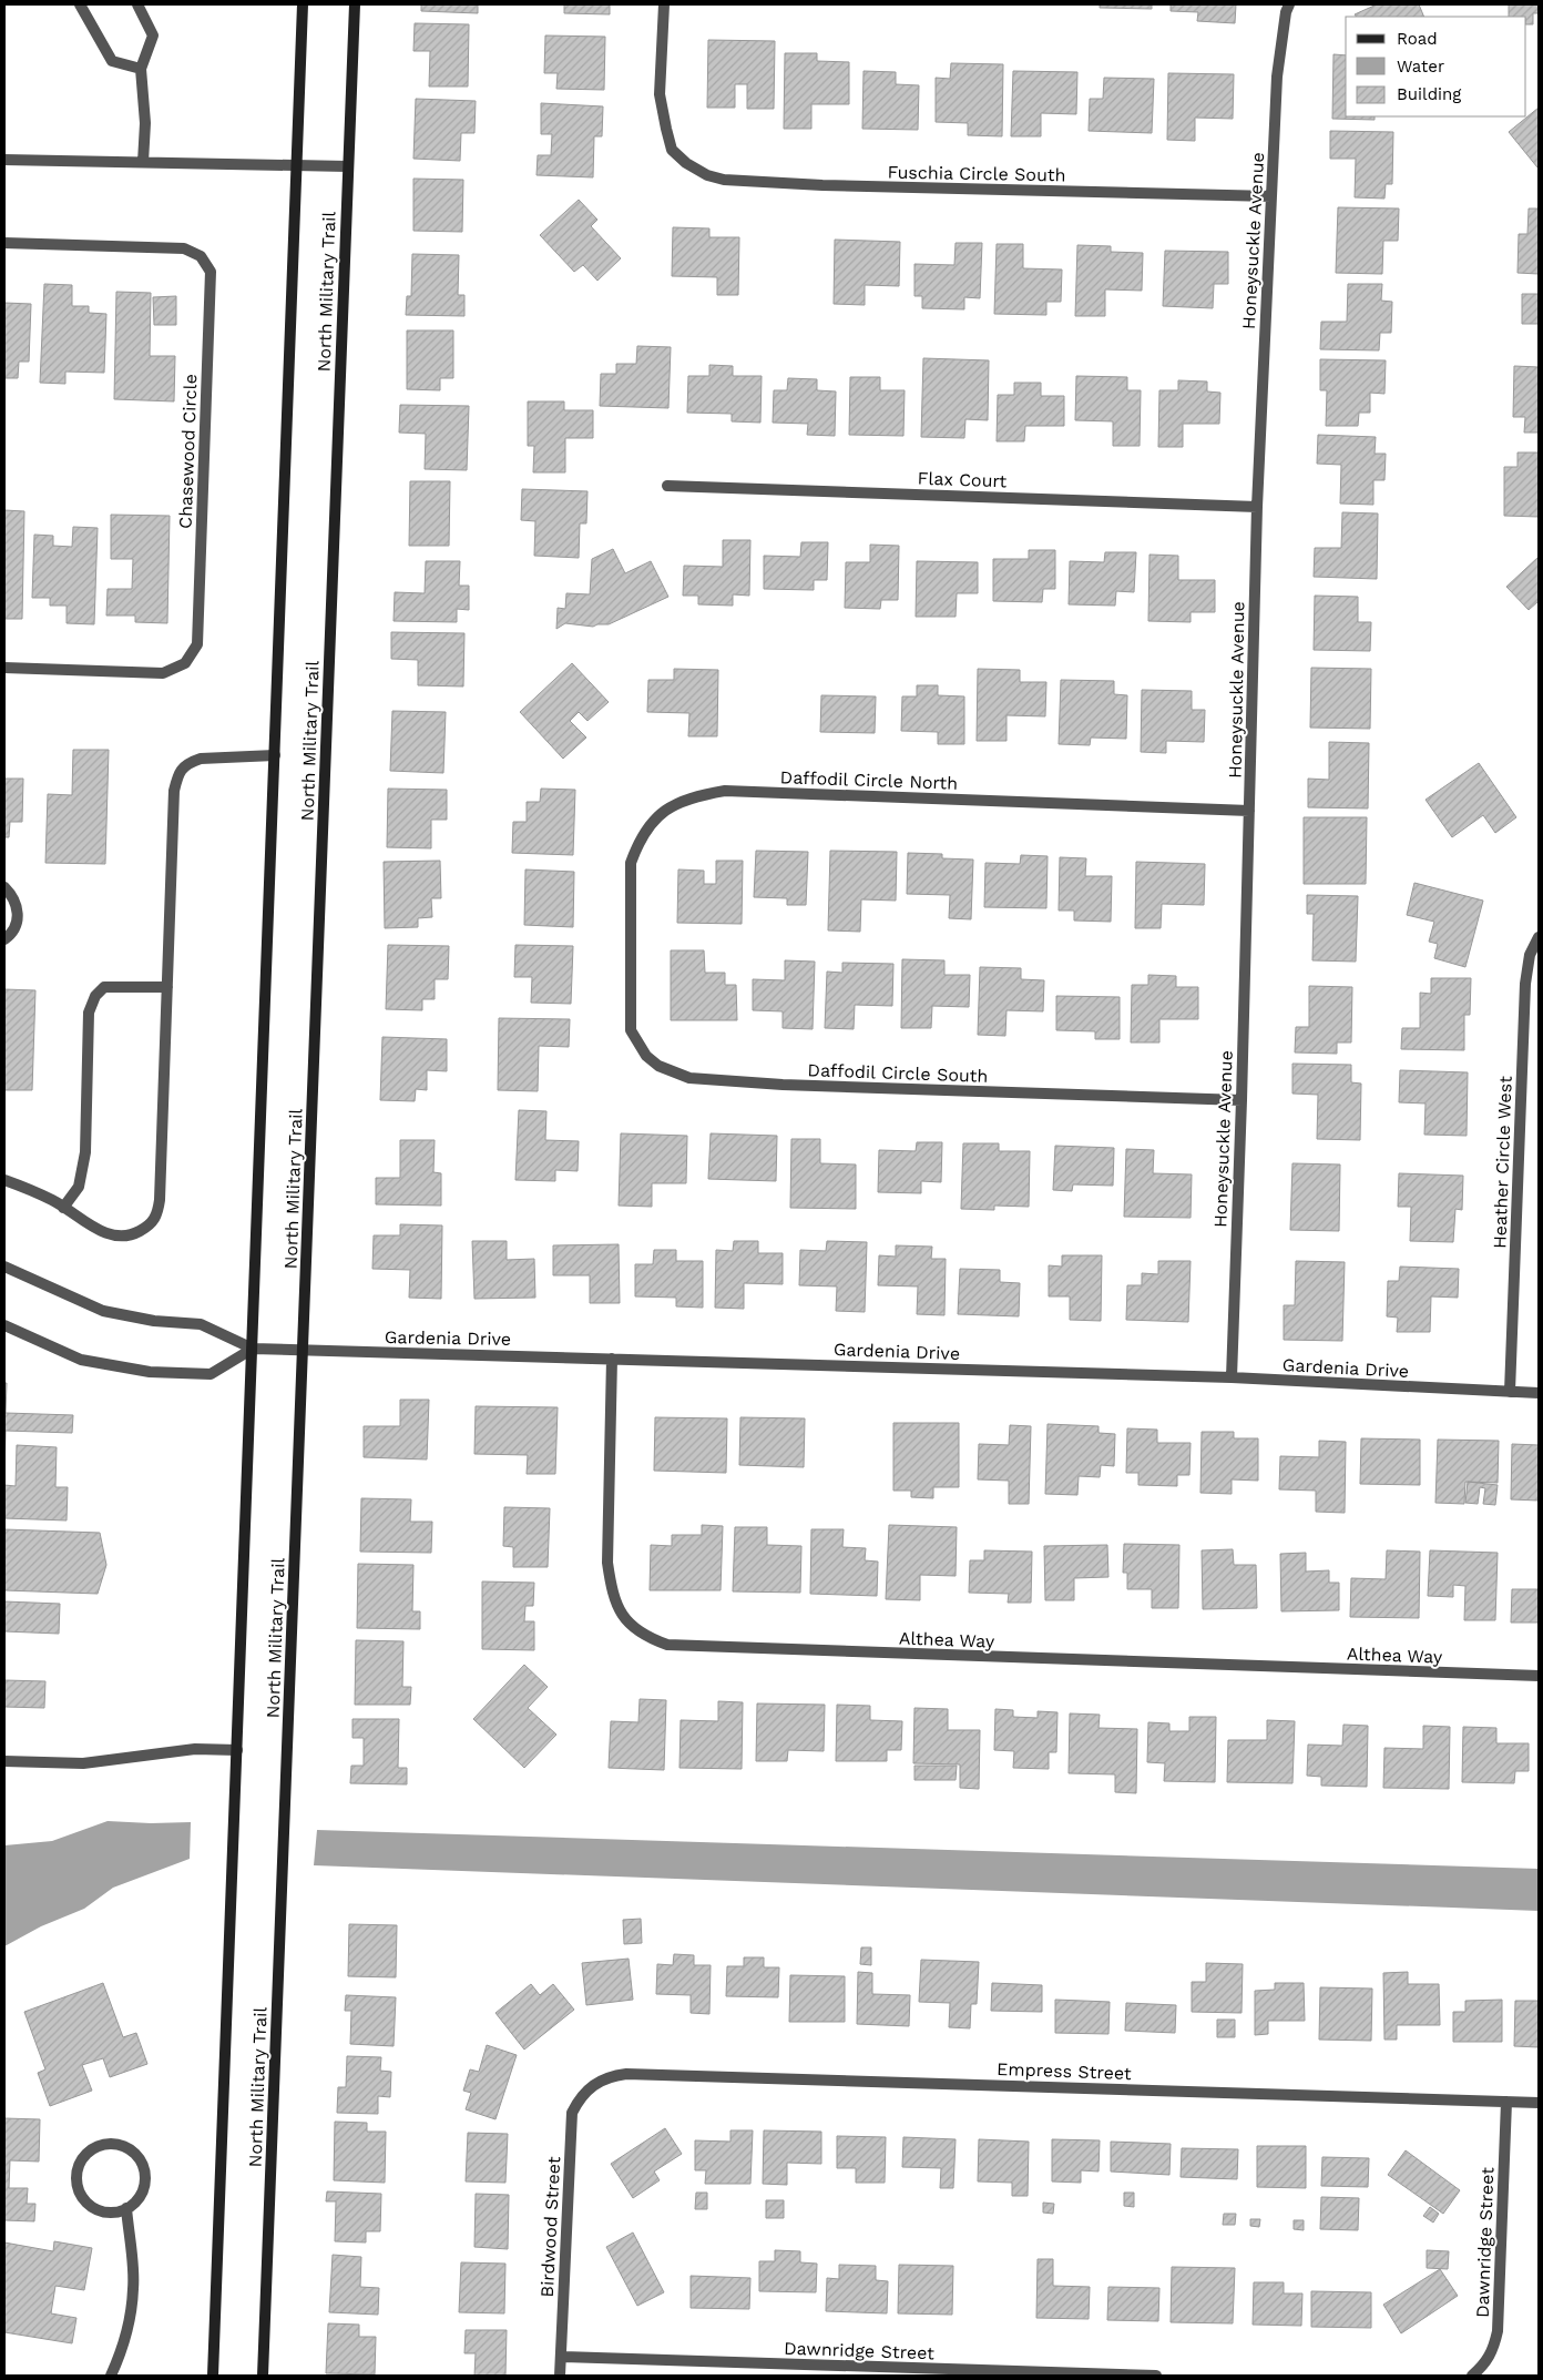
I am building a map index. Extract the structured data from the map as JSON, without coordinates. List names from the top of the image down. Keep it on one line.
{"streets":{"main road":["North Military Trail"],"street":["Fuschia Circle South","Honeysuckle Avenue","Chasewood Circle","Flax Court","Daffodil Circle North","Daffodil Circle South","Heather Circle West","Gardenia Drive","Althea Way","Empress Street","Birdwood Street","Dawnridge Street"]},"crossings":[["Fuschia Circle South","Honeysuckle Avenue"],["Honeysuckle Avenue","Flax Court"],["Honeysuckle Avenue","Daffodil Circle North"],["Honeysuckle Avenue","Daffodil Circle South"],["Honeysuckle Avenue","Gardenia Drive"],["North Military Trail","Gardenia Drive"],["Daffodil Circle North","Daffodil Circle South"],["Heather Circle West","Gardenia Drive"],["Gardenia Drive","Althea Way"],["Empress Street","Birdwood Street"],["Empress Street","Dawnridge Street"],["Birdwood Street","Dawnridge Street"]],"legend":["Road","Water","Building"]}
